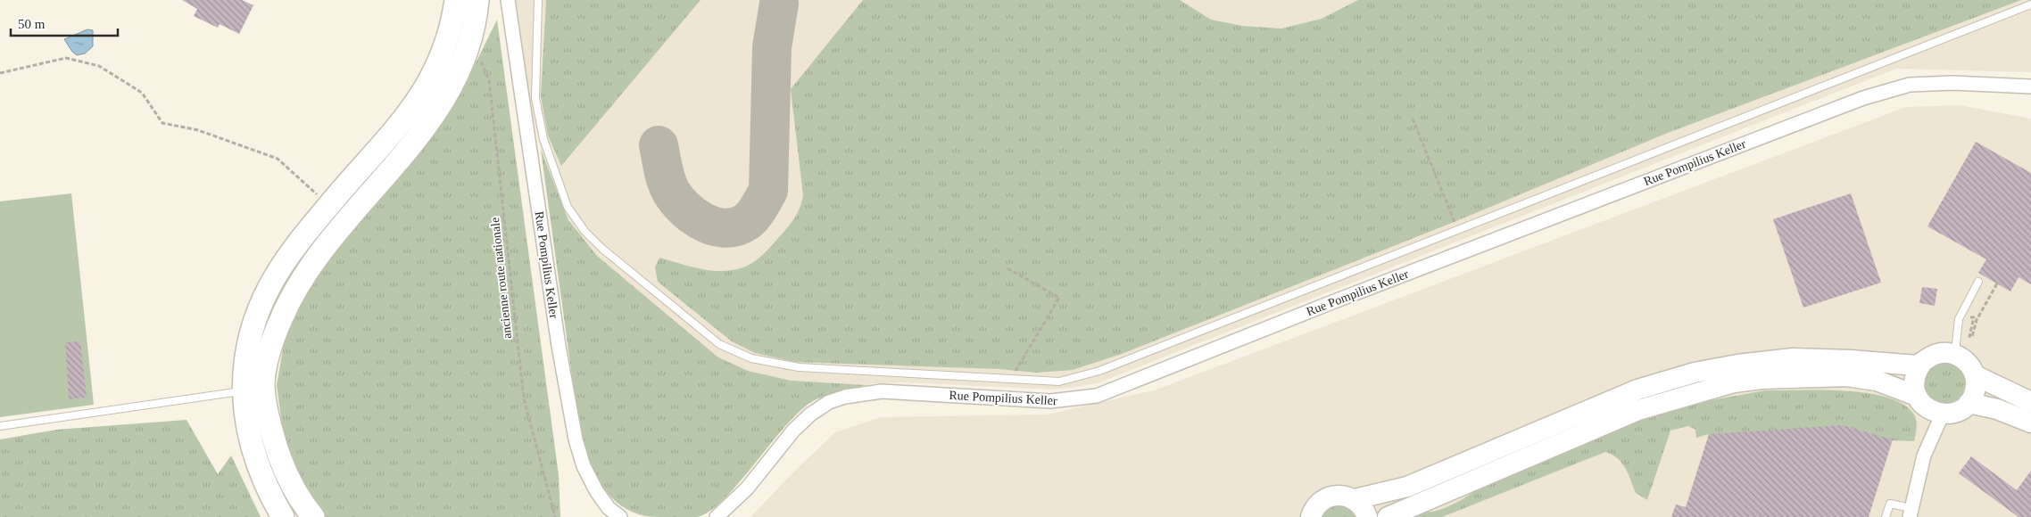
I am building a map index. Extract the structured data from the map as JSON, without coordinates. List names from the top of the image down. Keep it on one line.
{"streets":{"street":["Rue Pompilius Keller"],"path":["ancienne route nationale"]},"scale_bar":"50 m"}
